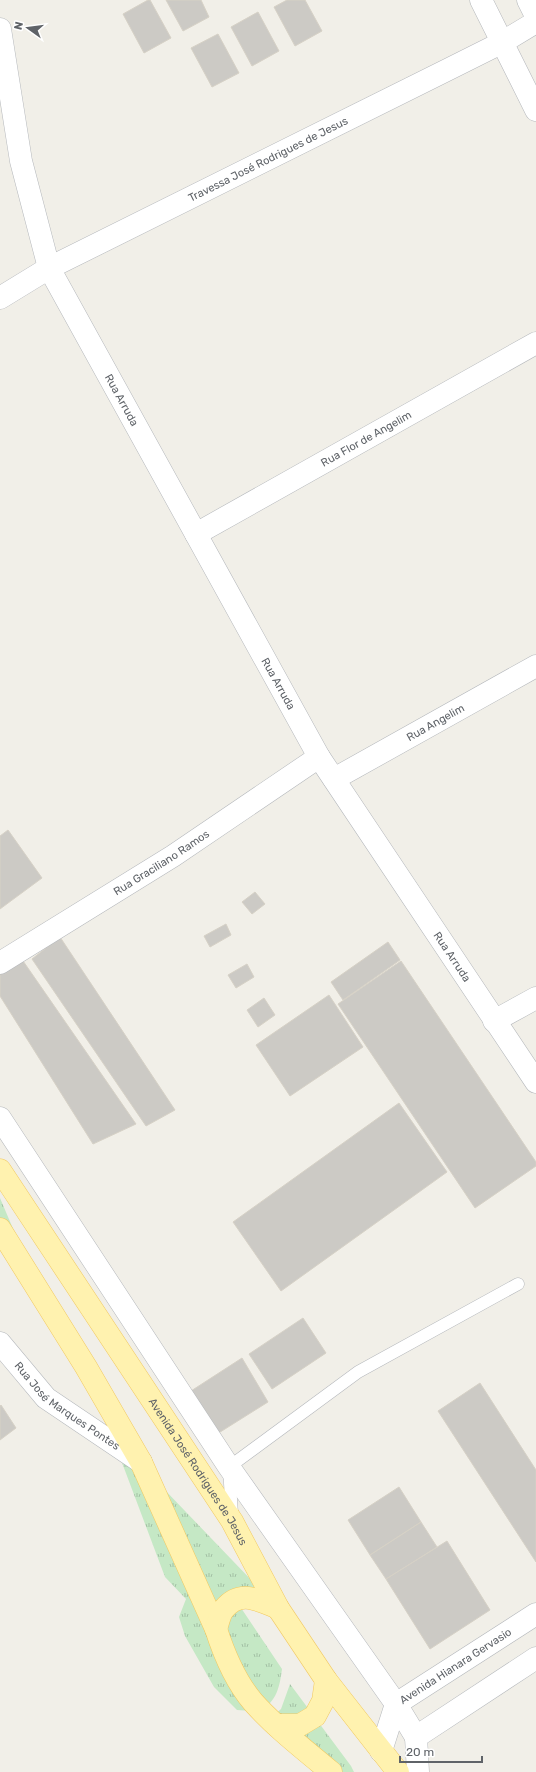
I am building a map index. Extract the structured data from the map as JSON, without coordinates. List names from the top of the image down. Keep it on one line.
{"streets":{"main road":["Avenida José Rodrigues de Jesus"],"street":["Travessa José Rodrigues de Jesus","Rua Arruda","Rua Flor de Angelim","Rua Angelim","Rua Graciliano Ramos","Rua José Marques Pontes","Avenida Hianara Gervasio"]},"crossings":[["Travessa José Rodrigues de Jesus","Rua Arruda"],["Rua Arruda","Rua Flor de Angelim"],["Rua Arruda","Rua Angelim"],["Rua Arruda","Rua Graciliano Ramos"],["Avenida José Rodrigues de Jesus","Avenida Hianara Gervasio"]],"scale_bar":"20 m","north":"left"}
